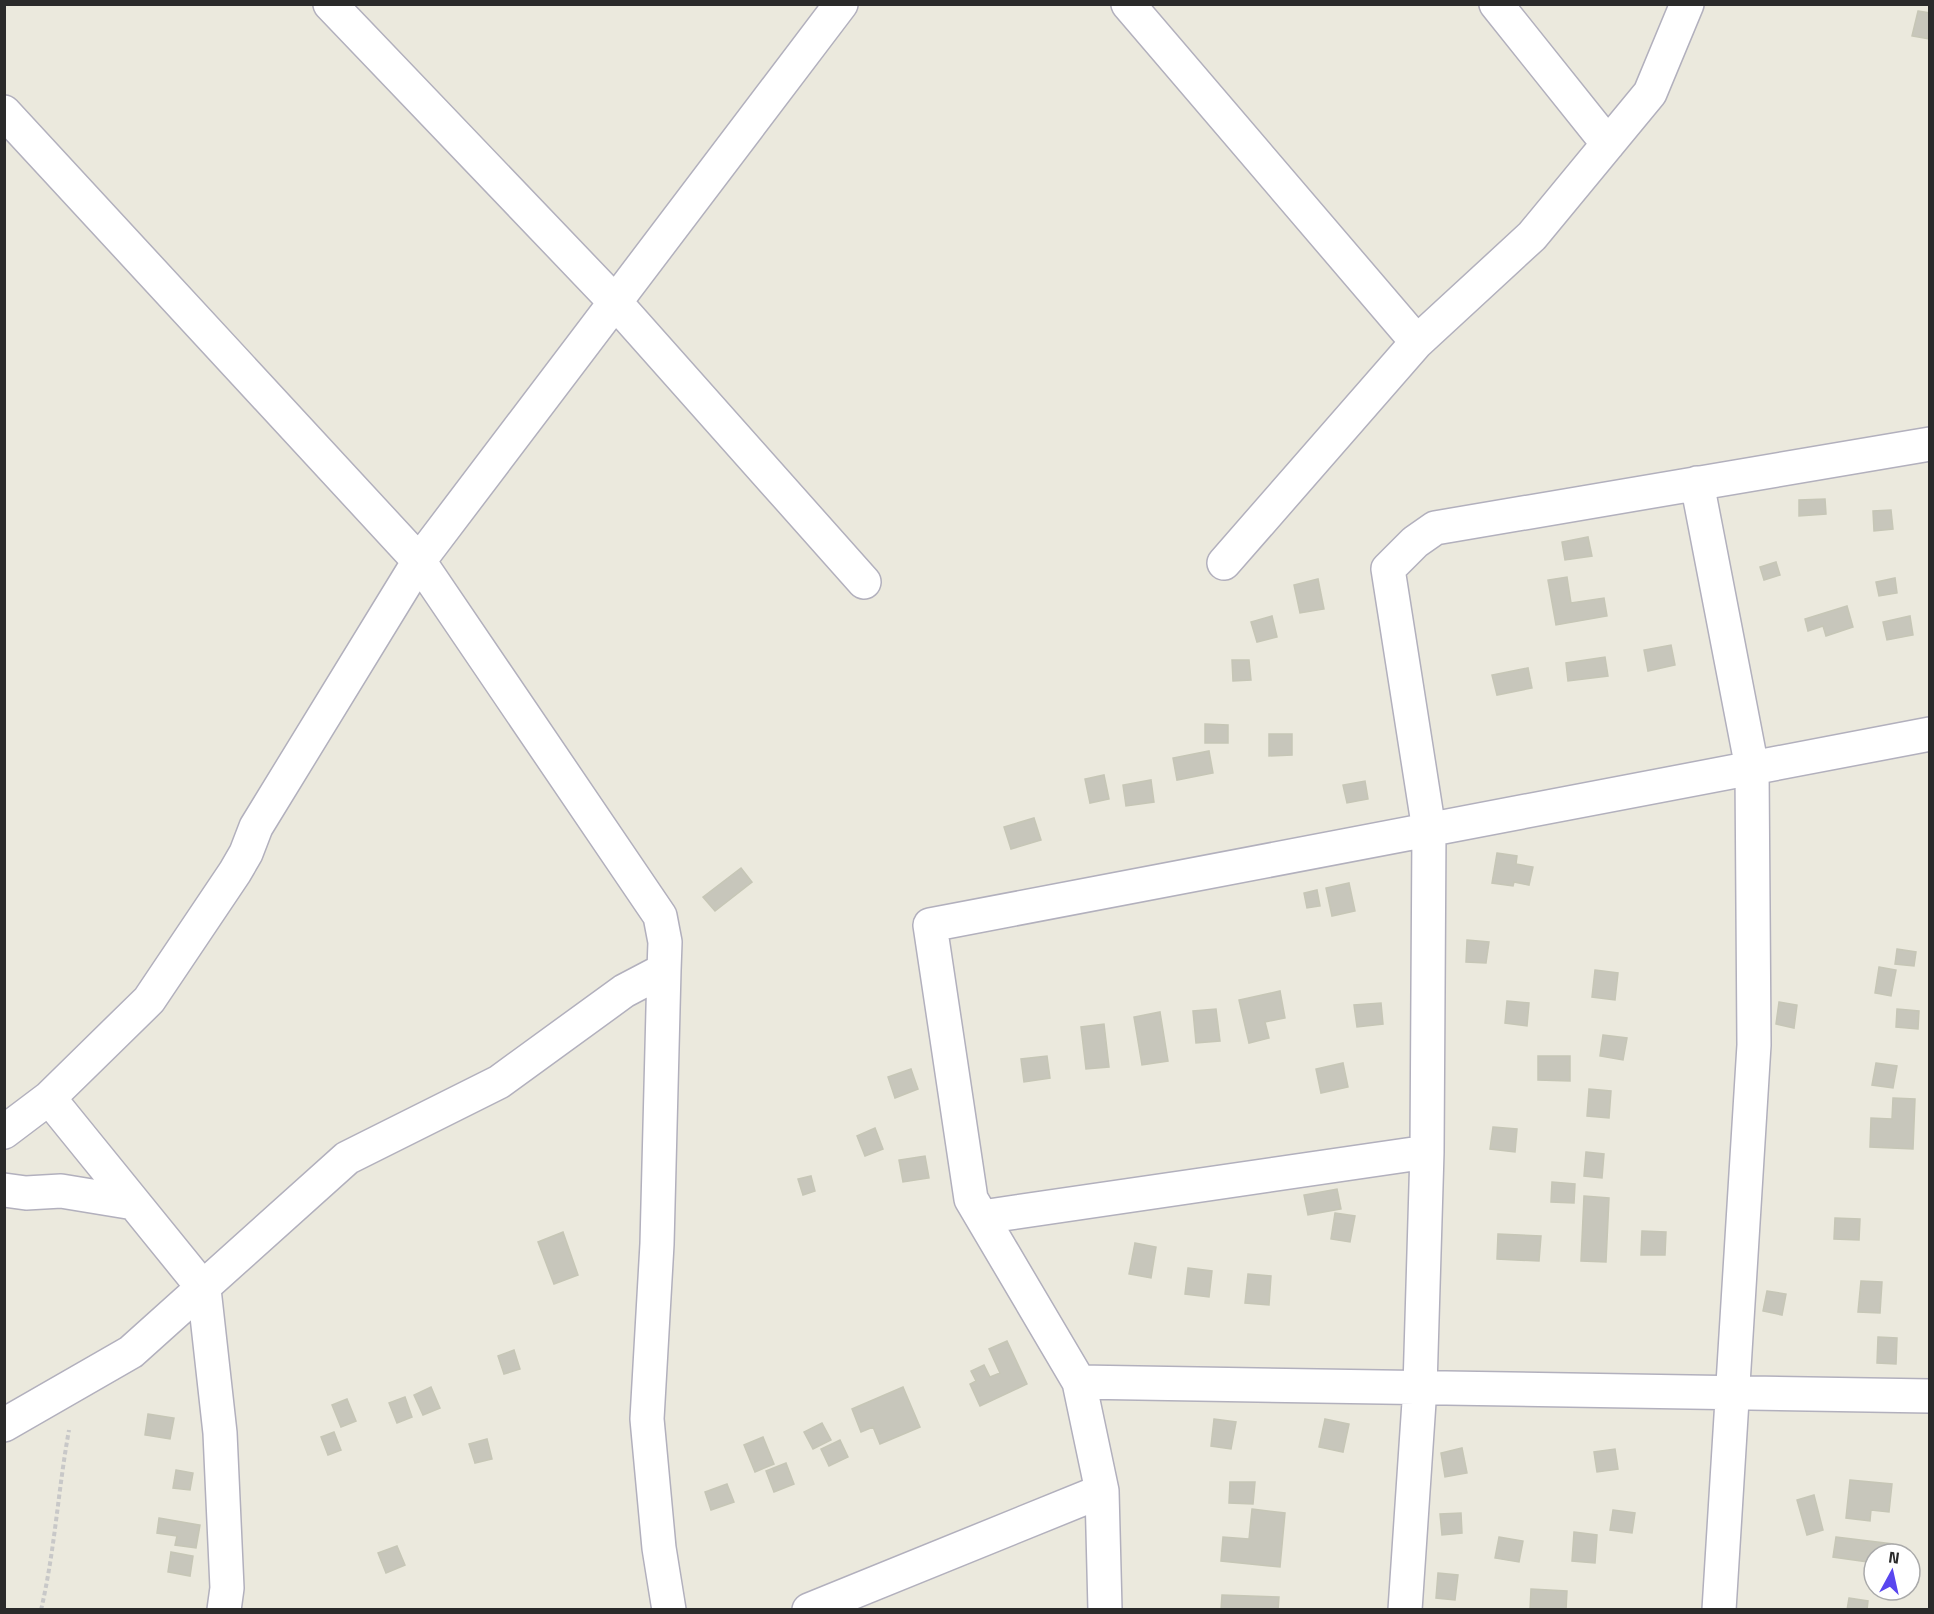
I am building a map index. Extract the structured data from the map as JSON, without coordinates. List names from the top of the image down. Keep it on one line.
{"north":"top"}
